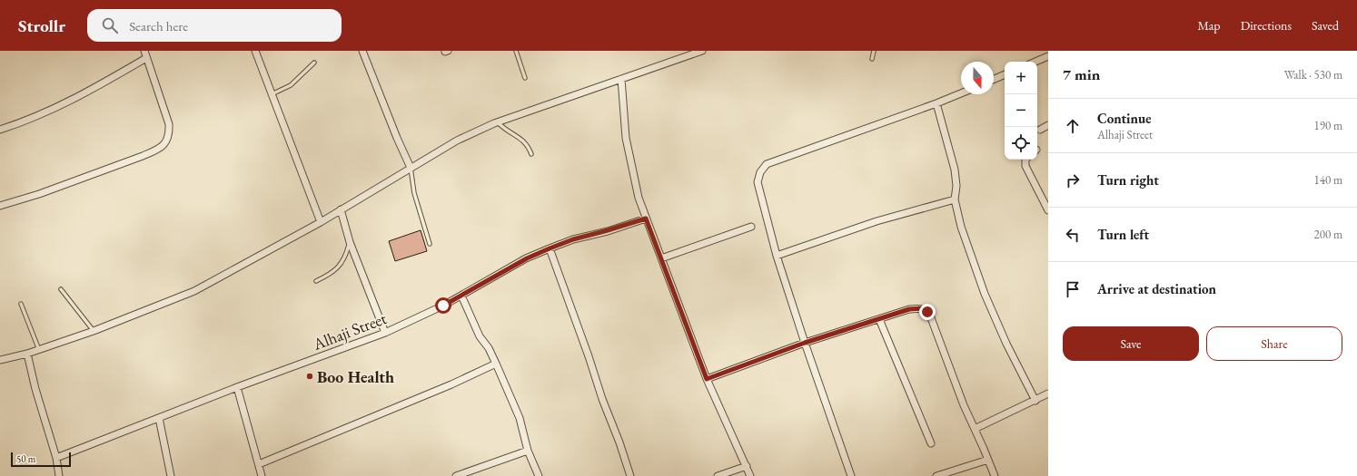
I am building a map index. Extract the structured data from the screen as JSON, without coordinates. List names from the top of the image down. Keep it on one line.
{"streets":{"street":["Alhaji Street"]},"places":["Boo Health"],"scale_bar":"50 m","north":"bottom","page":{"header":"Strollr","search":"Search here","nav":["Map","Directions","Saved"],"heading":["7 min","Walk · 530 m"],"map_buttons":["+","−"],"list":[["Continue","Alhaji Street","190 m"],["Turn right","140 m"],["Turn left","200 m"],"Arrive at destination"],"buttons":["Save","Share"],"scale":"50 m"}}
